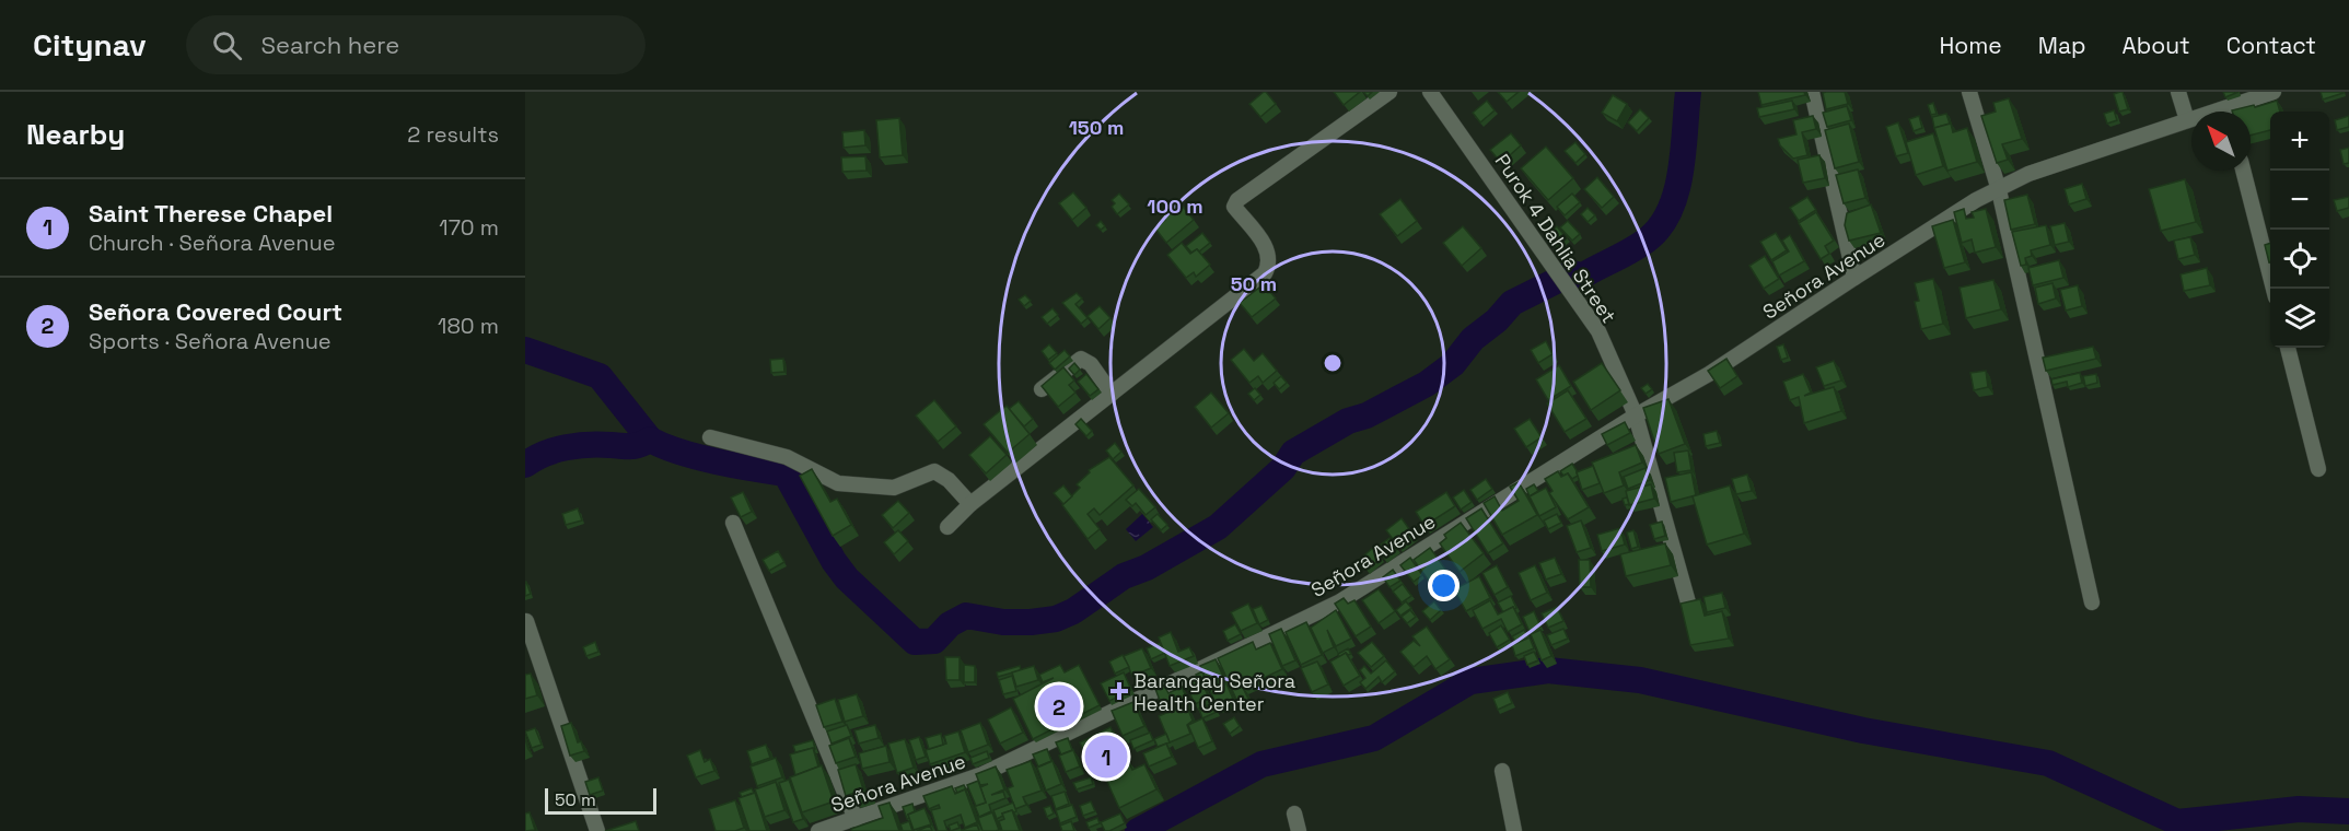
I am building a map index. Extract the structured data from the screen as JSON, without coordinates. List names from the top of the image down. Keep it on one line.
{"streets":{"street":["Purok 4 Dahlia Street","Señora Avenue"]},"crossings":[["Purok 4 Dahlia Street","Señora Avenue"]],"places":{"health":["Barangay Señora Health Center"]},"scale_bar":"50 m","north":"top left","page":{"header":"Citynav","search":"Search here","nav":["Home","Map","About","Contact"],"heading":["Nearby","2 results"],"map_buttons":["+","−"],"list":[{"mark":"1","name":"Saint Therese Chapel","note":"Church · Señora Avenue","value":"170 m"},{"mark":"2","name":"Señora Covered Court","note":"Sports · Señora Avenue","value":"180 m"}],"pins":["2","1"],"scale":"50 m"},"rings":["150 m","100 m","50 m"]}
